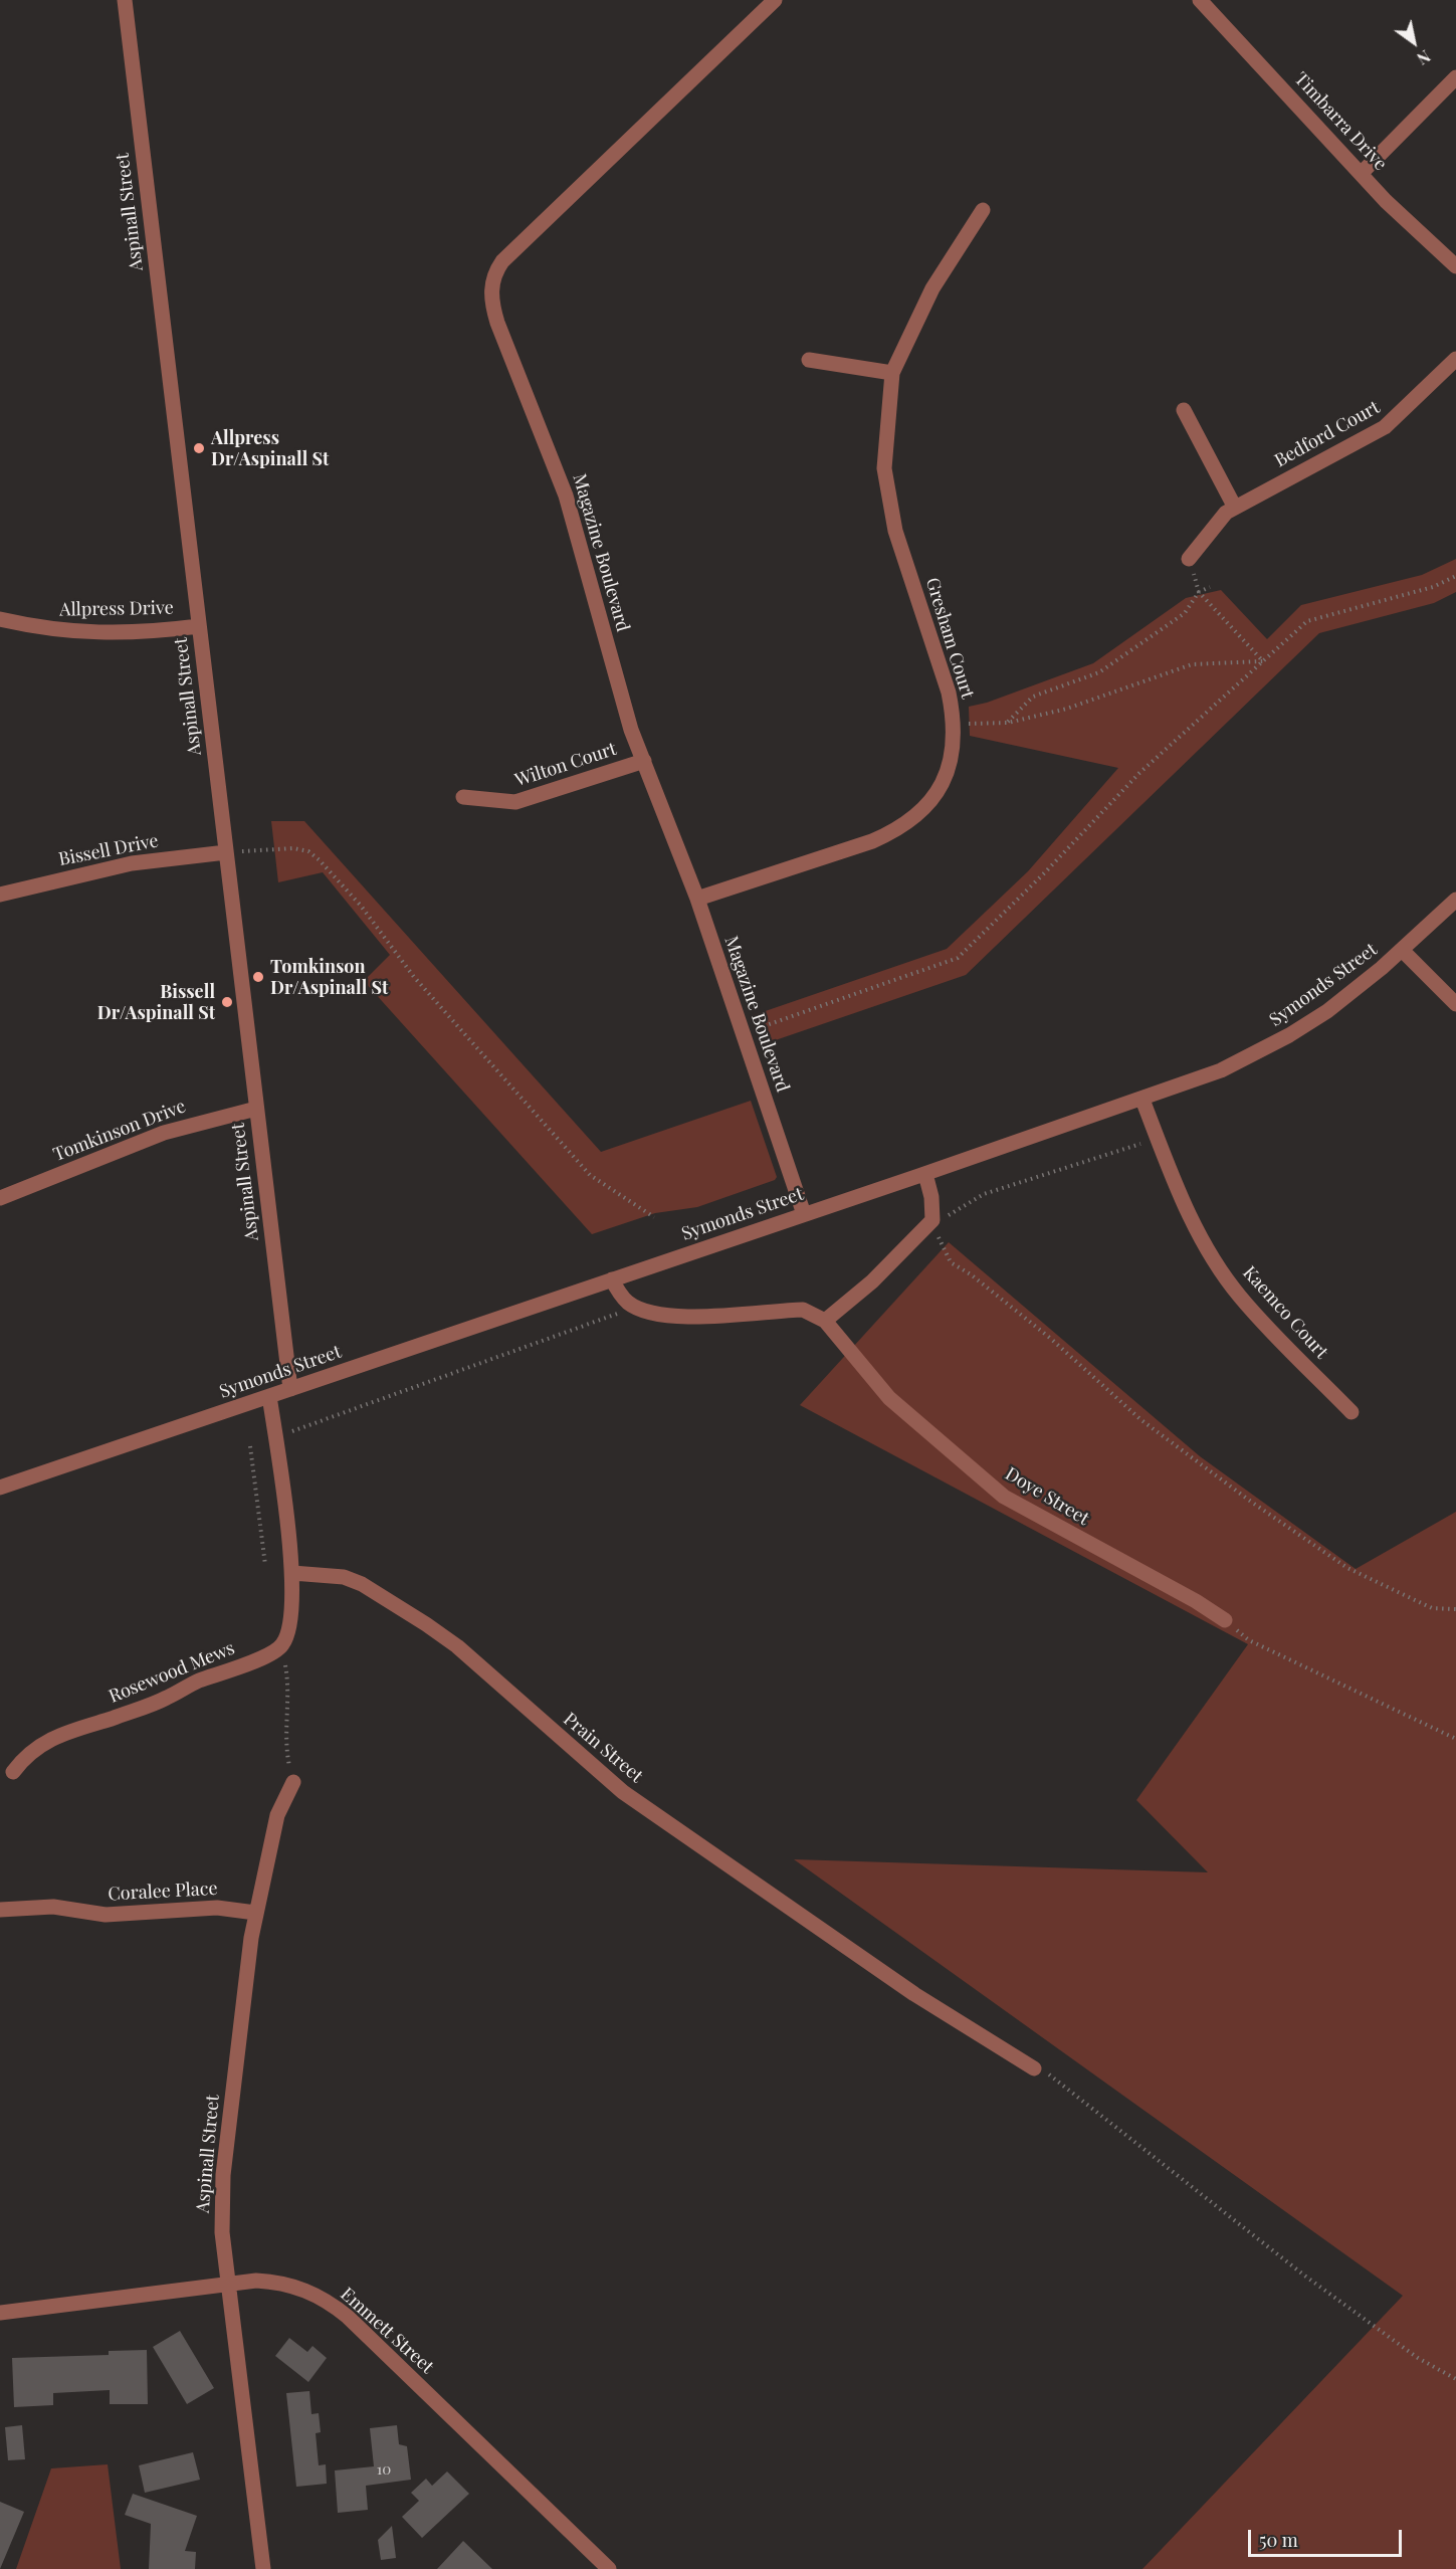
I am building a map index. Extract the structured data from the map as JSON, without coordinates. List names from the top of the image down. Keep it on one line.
{"streets":{"street":["Timbarra Drive","Aspinall Street","Bedford Court","Magazine Boulevard","Allpress Drive","Gresham Court","Wilton Court","Bissell Drive","Symonds Street","Tomkinson Drive","Kaemco Court","Doye Street","Rosewood Mews","Prain Street","Coralee Place","Emmett Street"]},"crossings":[["Aspinall Street","Allpress Drive"],["Aspinall Street","Bissell Drive"],["Aspinall Street","Symonds Street"],["Aspinall Street","Tomkinson Drive"],["Aspinall Street","Coralee Place"],["Aspinall Street","Emmett Street"],["Magazine Boulevard","Gresham Court"],["Magazine Boulevard","Wilton Court"],["Magazine Boulevard","Symonds Street"],["Symonds Street","Kaemco Court"]],"places":["Allpress Dr/Aspinall St","Tomkinson Dr/Aspinall St","Bissell Dr/Aspinall St"],"house_numbers":["10"],"scale_bar":"50 m","north":"bottom right"}
